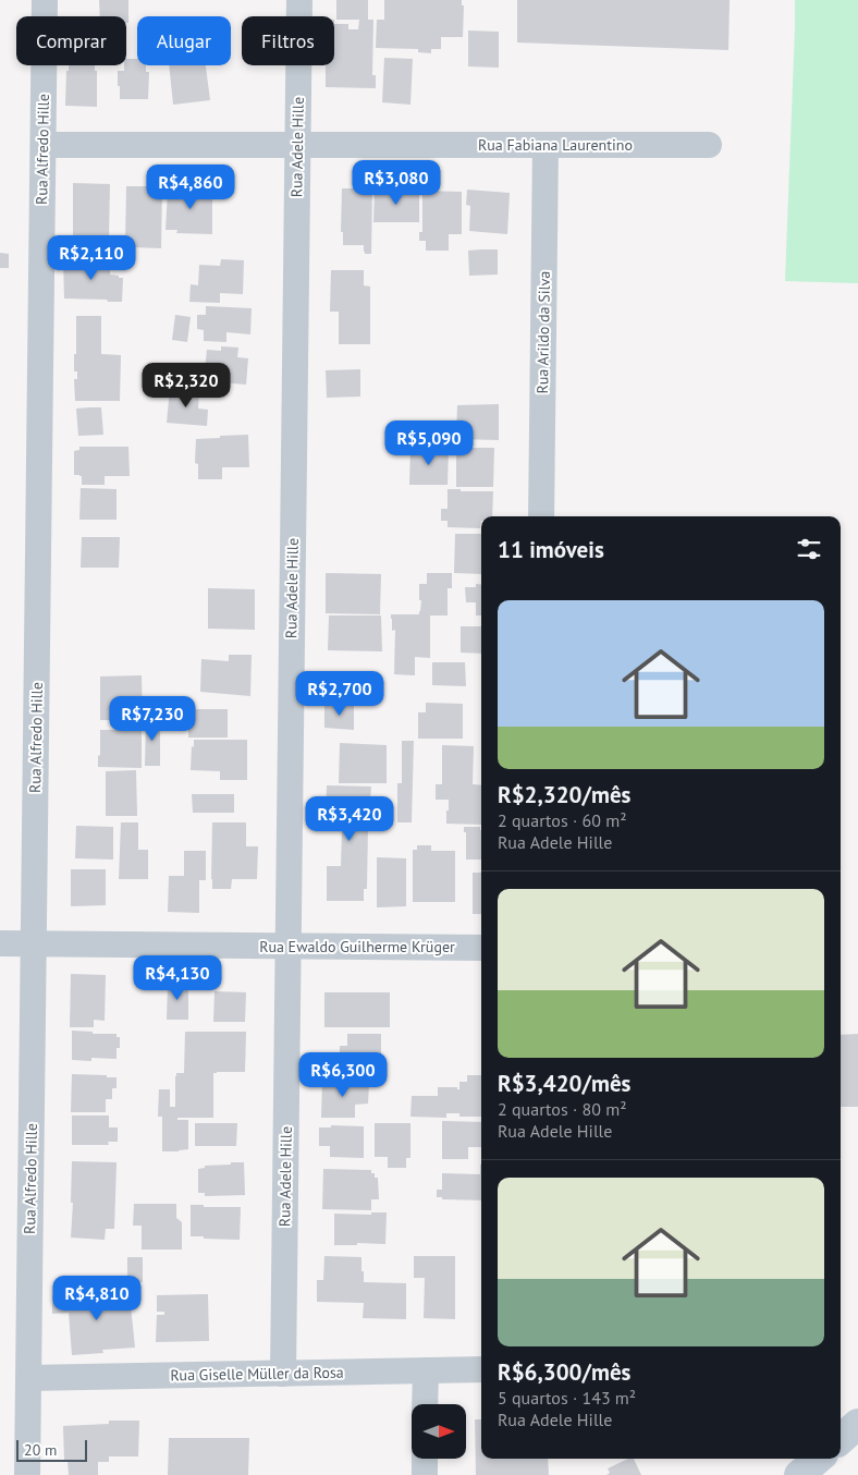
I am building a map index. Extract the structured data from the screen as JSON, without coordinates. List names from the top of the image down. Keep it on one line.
{"streets":{"street":["Rua Fabiana Laurentino","Rua Adele Hille","Rua Alfredo Hille","Rua Arildo da Silva","Rua Ewaldo Guilherme Krüger","Rua Giselle Müller da Rosa"]},"crossings":[["Rua Fabiana Laurentino","Rua Adele Hille"],["Rua Fabiana Laurentino","Rua Alfredo Hille"],["Rua Fabiana Laurentino","Rua Arildo da Silva"],["Rua Adele Hille","Rua Ewaldo Guilherme Krüger"],["Rua Adele Hille","Rua Giselle Müller da Rosa"],["Rua Alfredo Hille","Rua Ewaldo Guilherme Krüger"],["Rua Alfredo Hille","Rua Giselle Müller da Rosa"]],"scale_bar":"20 m","north":"right","page":{"chip":["Comprar","Alugar","Filtros"],"price":["R$3,080","R$4,860","R$2,110","R$2,320","R$5,090","R$2,700","R$7,230","R$3,420","R$4,130","R$6,300","R$4,810"],"heading":"11 imóveis","list":[{"name":"R$2,320/mês","note":"2 quartos · 60 m² · Rua Adele Hille"},{"name":"R$3,420/mês","note":"2 quartos · 80 m² · Rua Adele Hille"},{"name":"R$6,300/mês","note":"5 quartos · 143 m² · Rua Adele Hille"}],"scale":"20 m"}}
